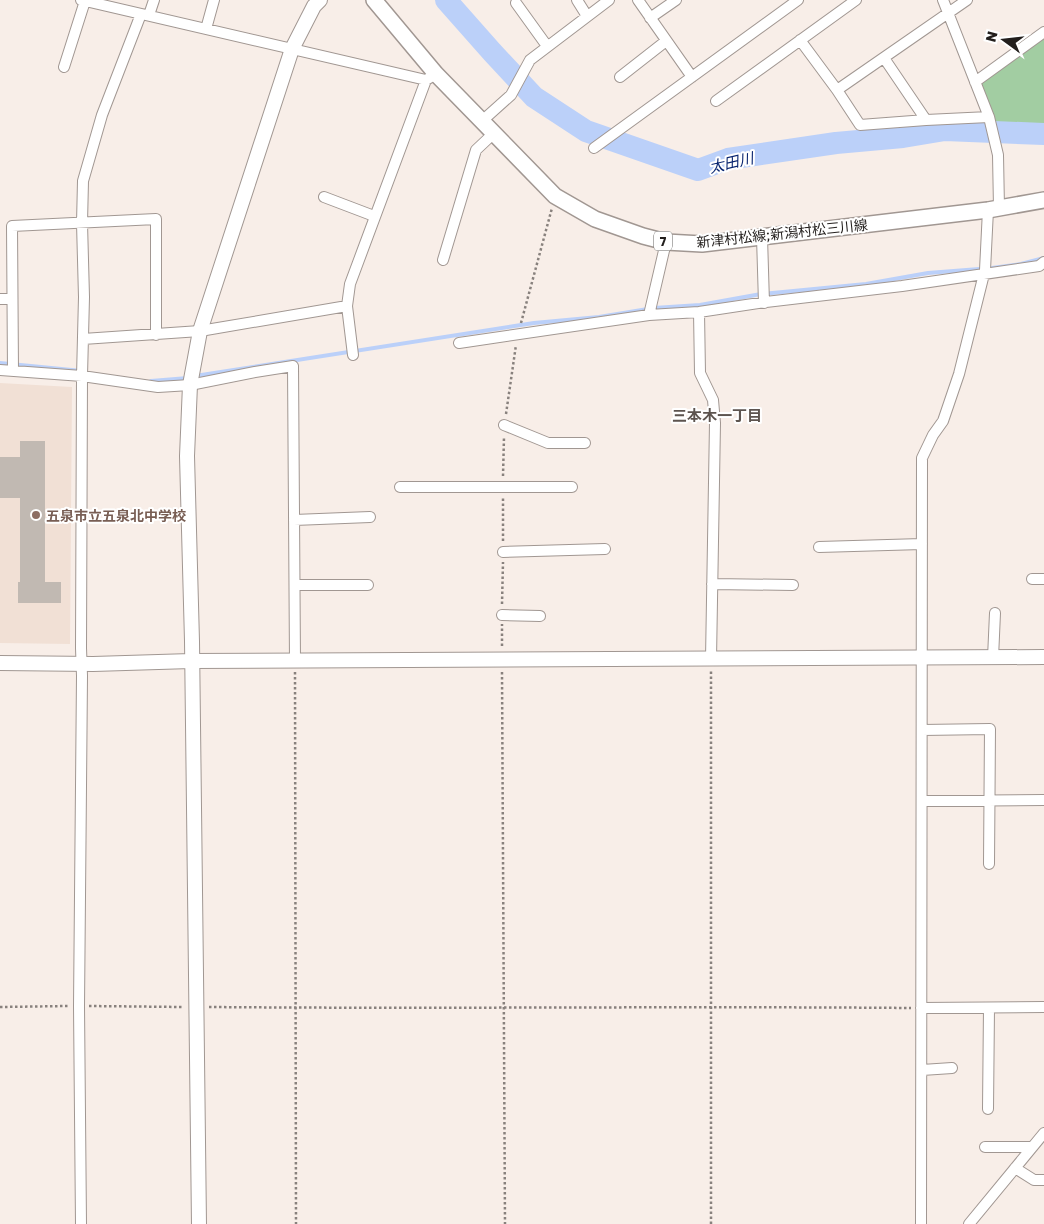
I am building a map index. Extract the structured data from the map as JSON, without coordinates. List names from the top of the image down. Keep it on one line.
{"streets":{"main road":["新津村松線;新潟村松三川線","7"]},"districts":["三本木一丁目"],"water":["太田川"],"places":["五泉市立五泉北中学校"],"north":"left"}
